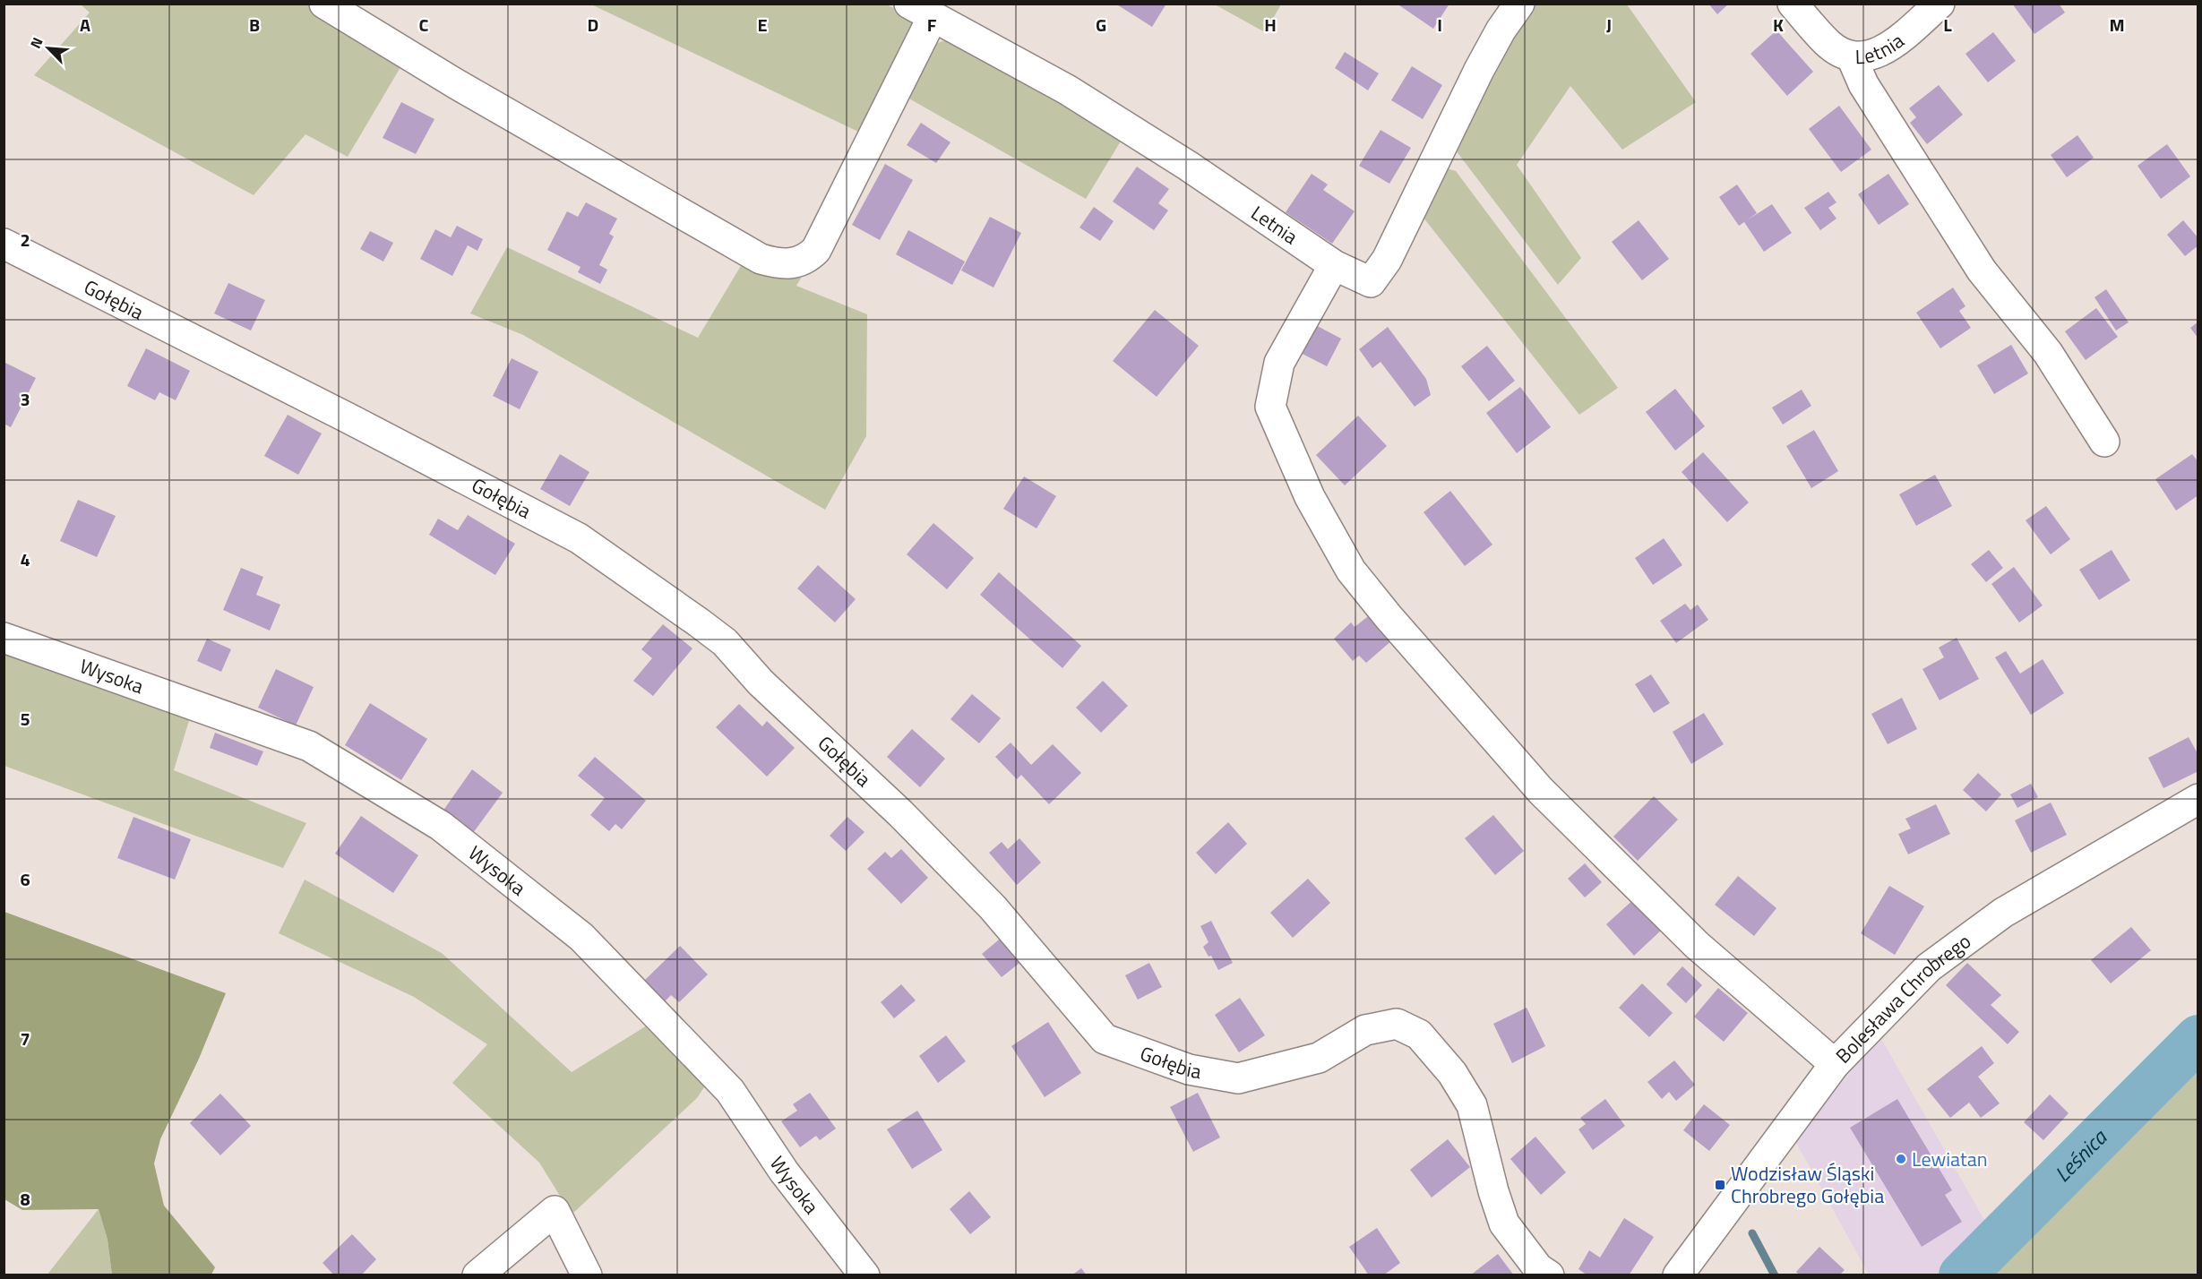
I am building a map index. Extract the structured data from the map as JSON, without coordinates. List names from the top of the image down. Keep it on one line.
{"streets":{"street":["Letnia","Gołębia","Wysoka","Bolesława Chrobrego"]},"water":["Leśnica"],"places":{"other":["Lewiatan"],"transit":["Wodzisław Śląski Chrobrego Gołębia"]},"north":"top left","grid":{"columns":["A","B","C","D","E","F","G","H","I","J","K","L","M"],"rows":["2","3","4","5","6","7","8"]}}
